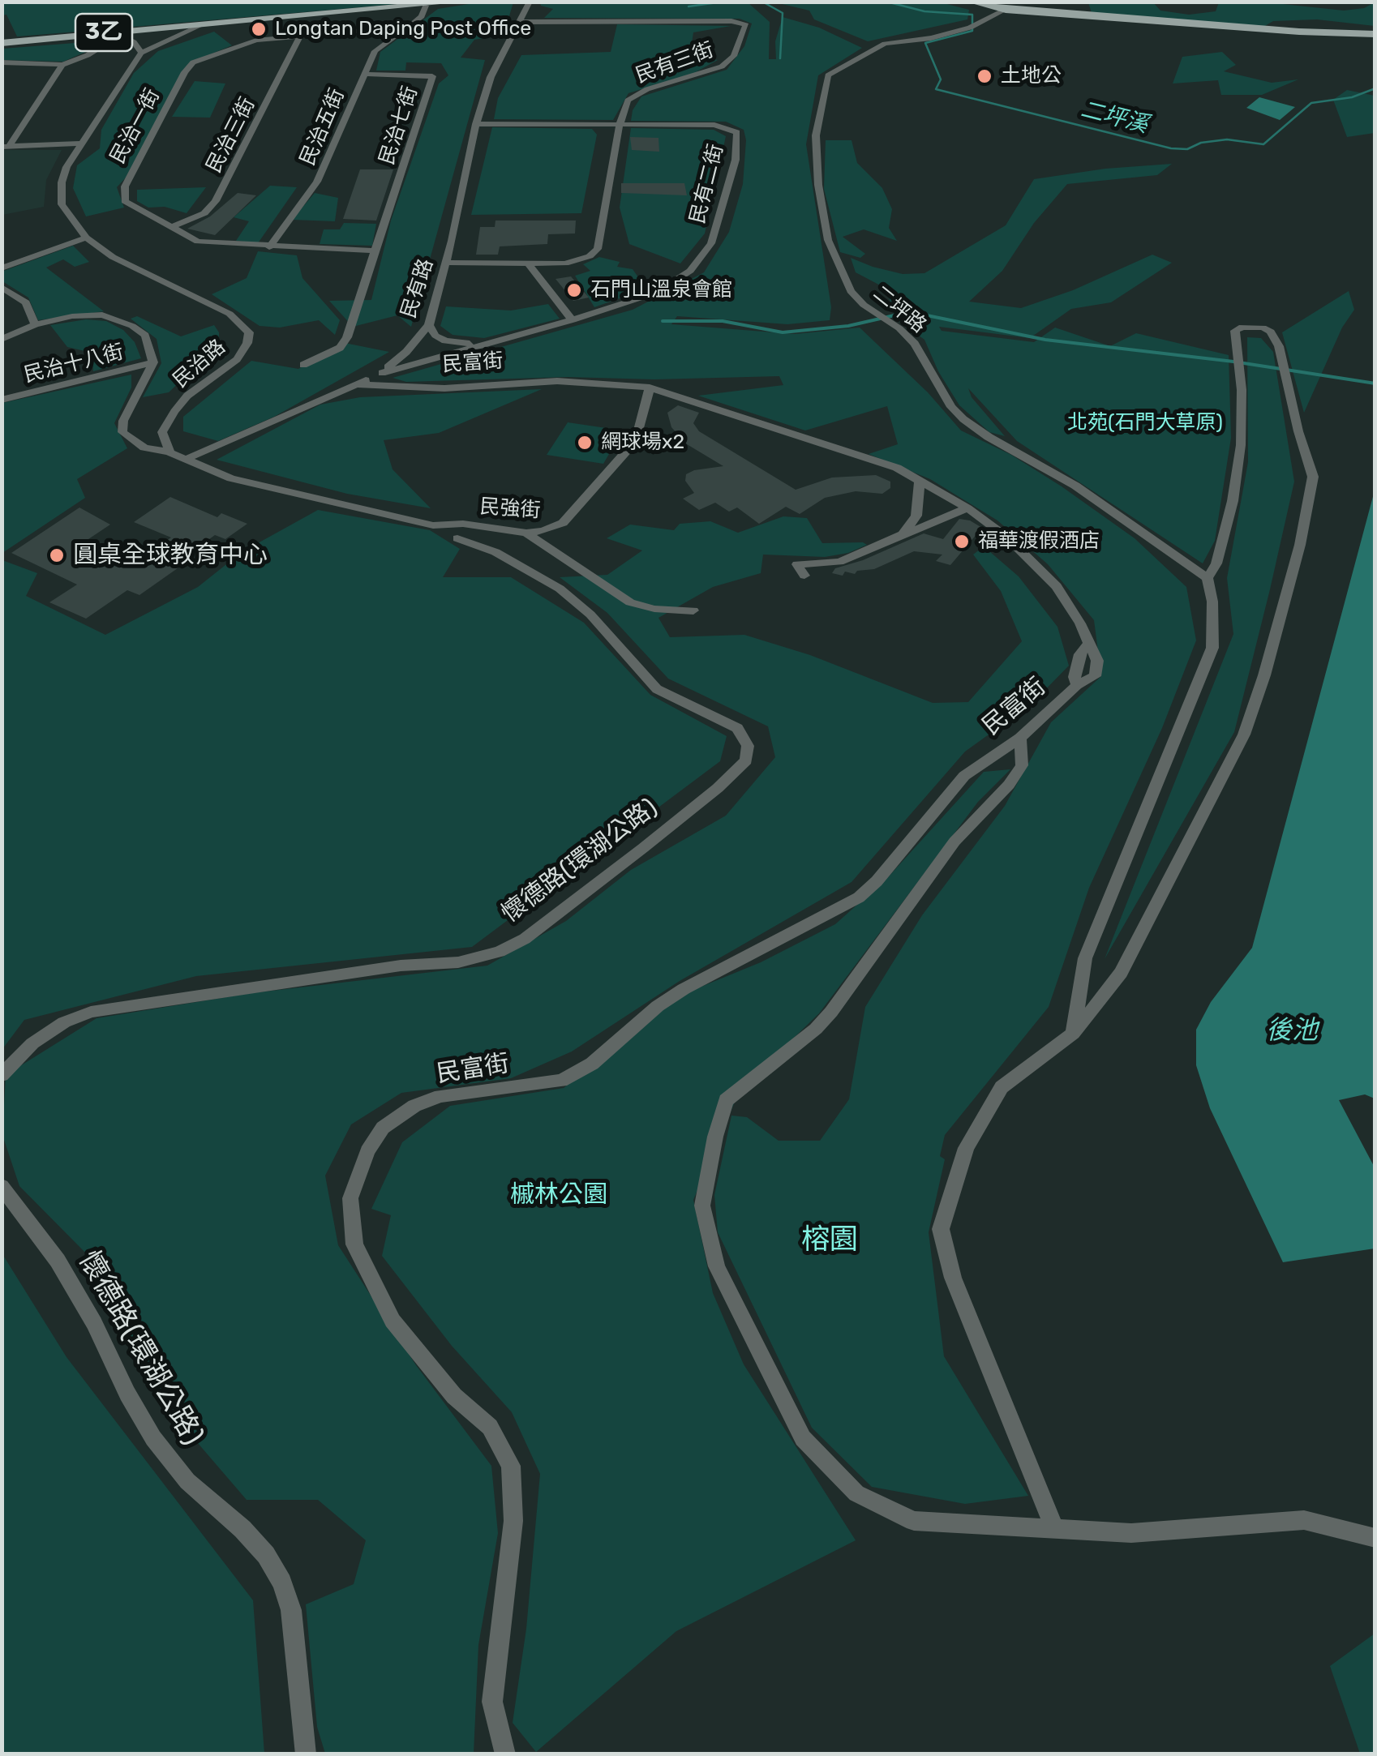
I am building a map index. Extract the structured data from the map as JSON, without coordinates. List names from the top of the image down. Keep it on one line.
{"streets":{"main road":["3乙"],"street":["民有三街","民治七街","民治一街","民治五街","民治三街","民有二街","民有路","二坪路","民富街","民治十八街","民治路","民強街","懷德路(環湖公路)"]},"crossings":[["民有三街","民有二街"],["民有三街","民有路"],["民治七街","民治一街"],["民治七街","民治五街"],["民治一街","民治五街"],["民治一街","民治三街"],["民有二街","民有路"],["民有路","民富街"],["民富街","民強街"],["民強街","懷德路(環湖公路)"]],"water":["二坪溪","後池"],"parks":["北苑(石門大草原)","槭林公園","榕園"],"places":["Longtan Daping Post Office","土地公","石門山溫泉會館","網球場x2","福華渡假酒店","圓桌全球教育中心"]}
